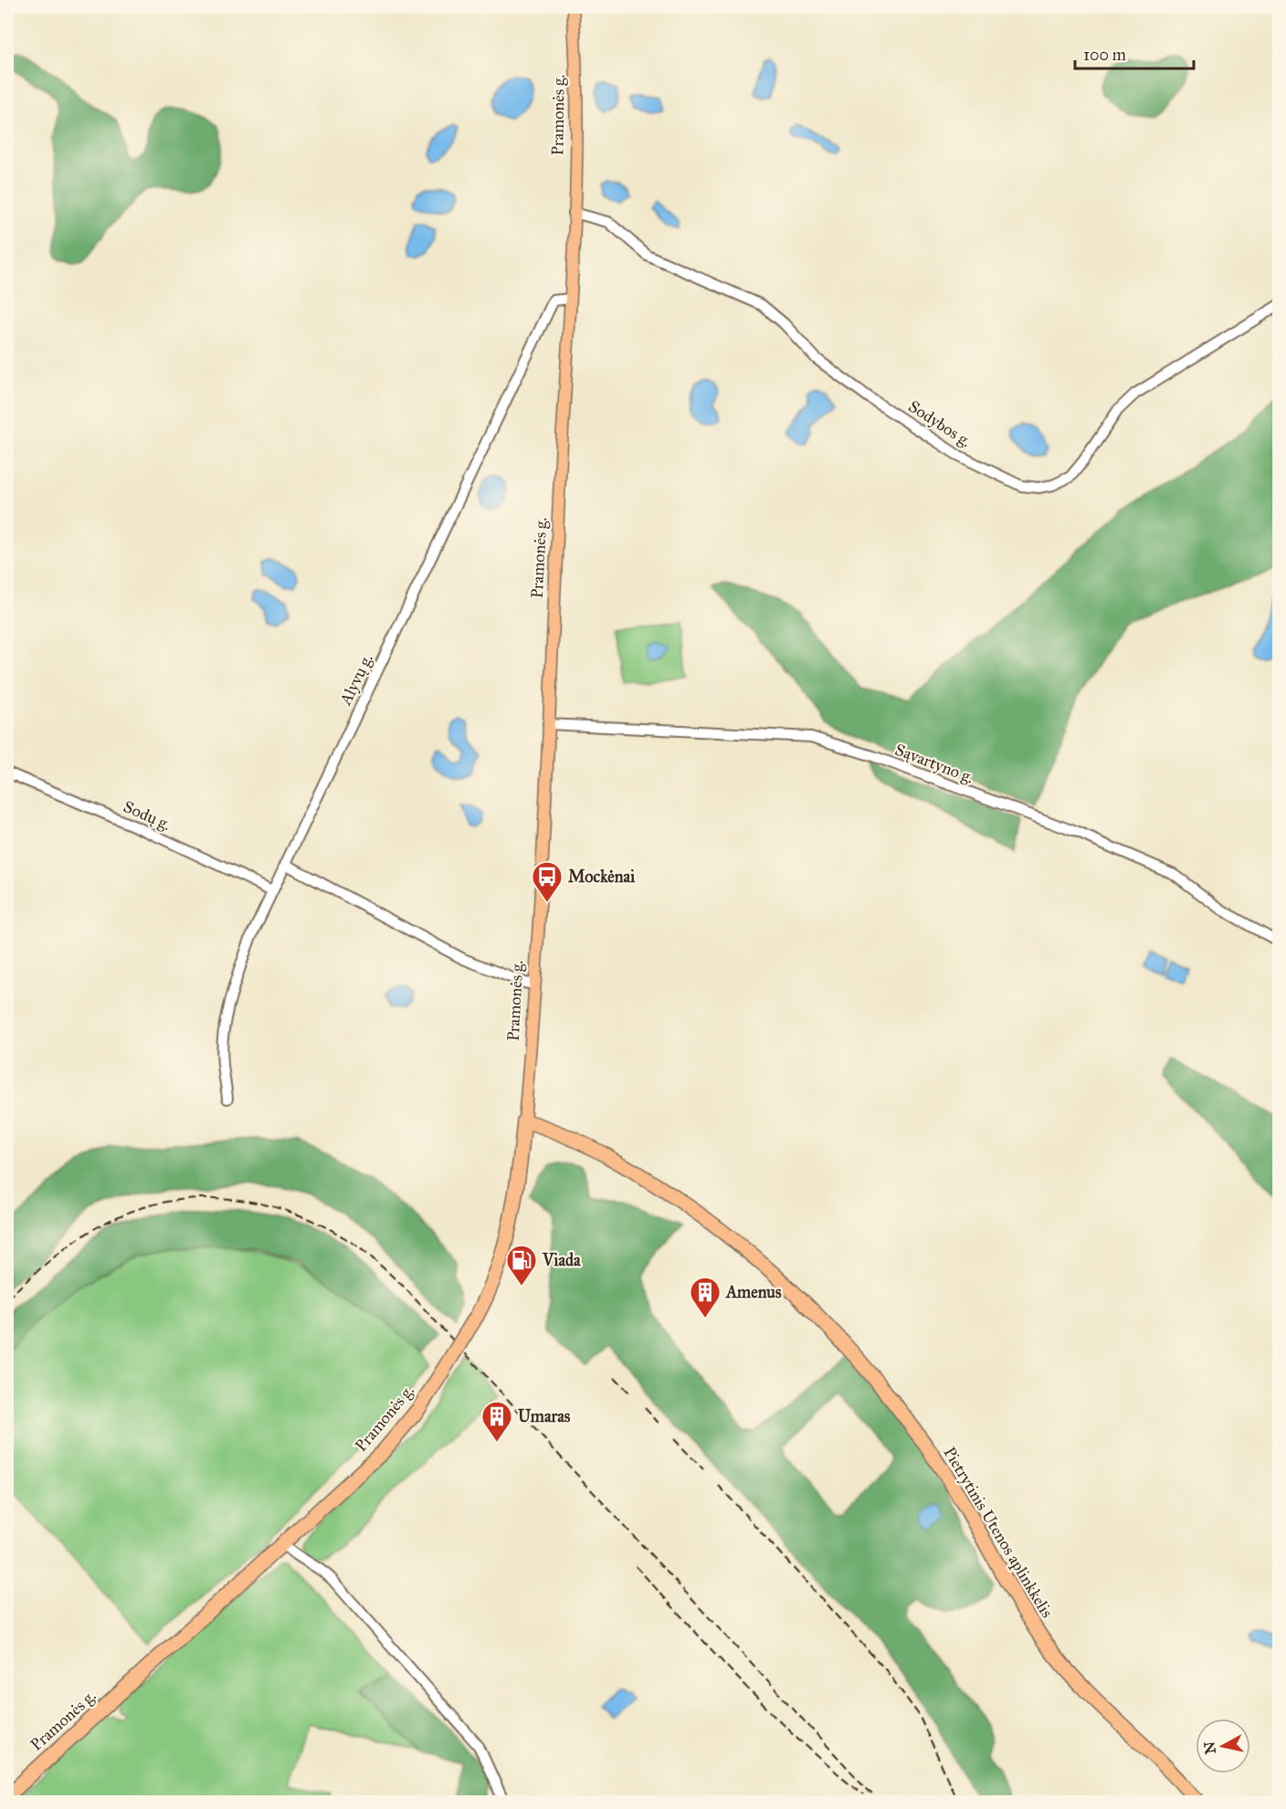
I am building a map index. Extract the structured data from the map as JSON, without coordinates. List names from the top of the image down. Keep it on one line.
{"streets":{"highway":["Pramonės g.","Pietrytinis Utenos aplinkkelis"],"street":["Sodybos g.","Alyvų g.","Sąvartyno g.","Sodų g."]},"crossings":[["Pramonės g.","Sodybos g."],["Pramonės g.","Alyvų g."],["Pramonės g.","Sąvartyno g."],["Pramonės g.","Pietrytinis Utenos aplinkkelis"],["Alyvų g.","Sodų g."]],"places":{"bus stop":["Mockėnai"],"fuel station":["Viada"],"building":["Amenus","Umaras"]},"scale_bar":"100 m","north":"left"}
